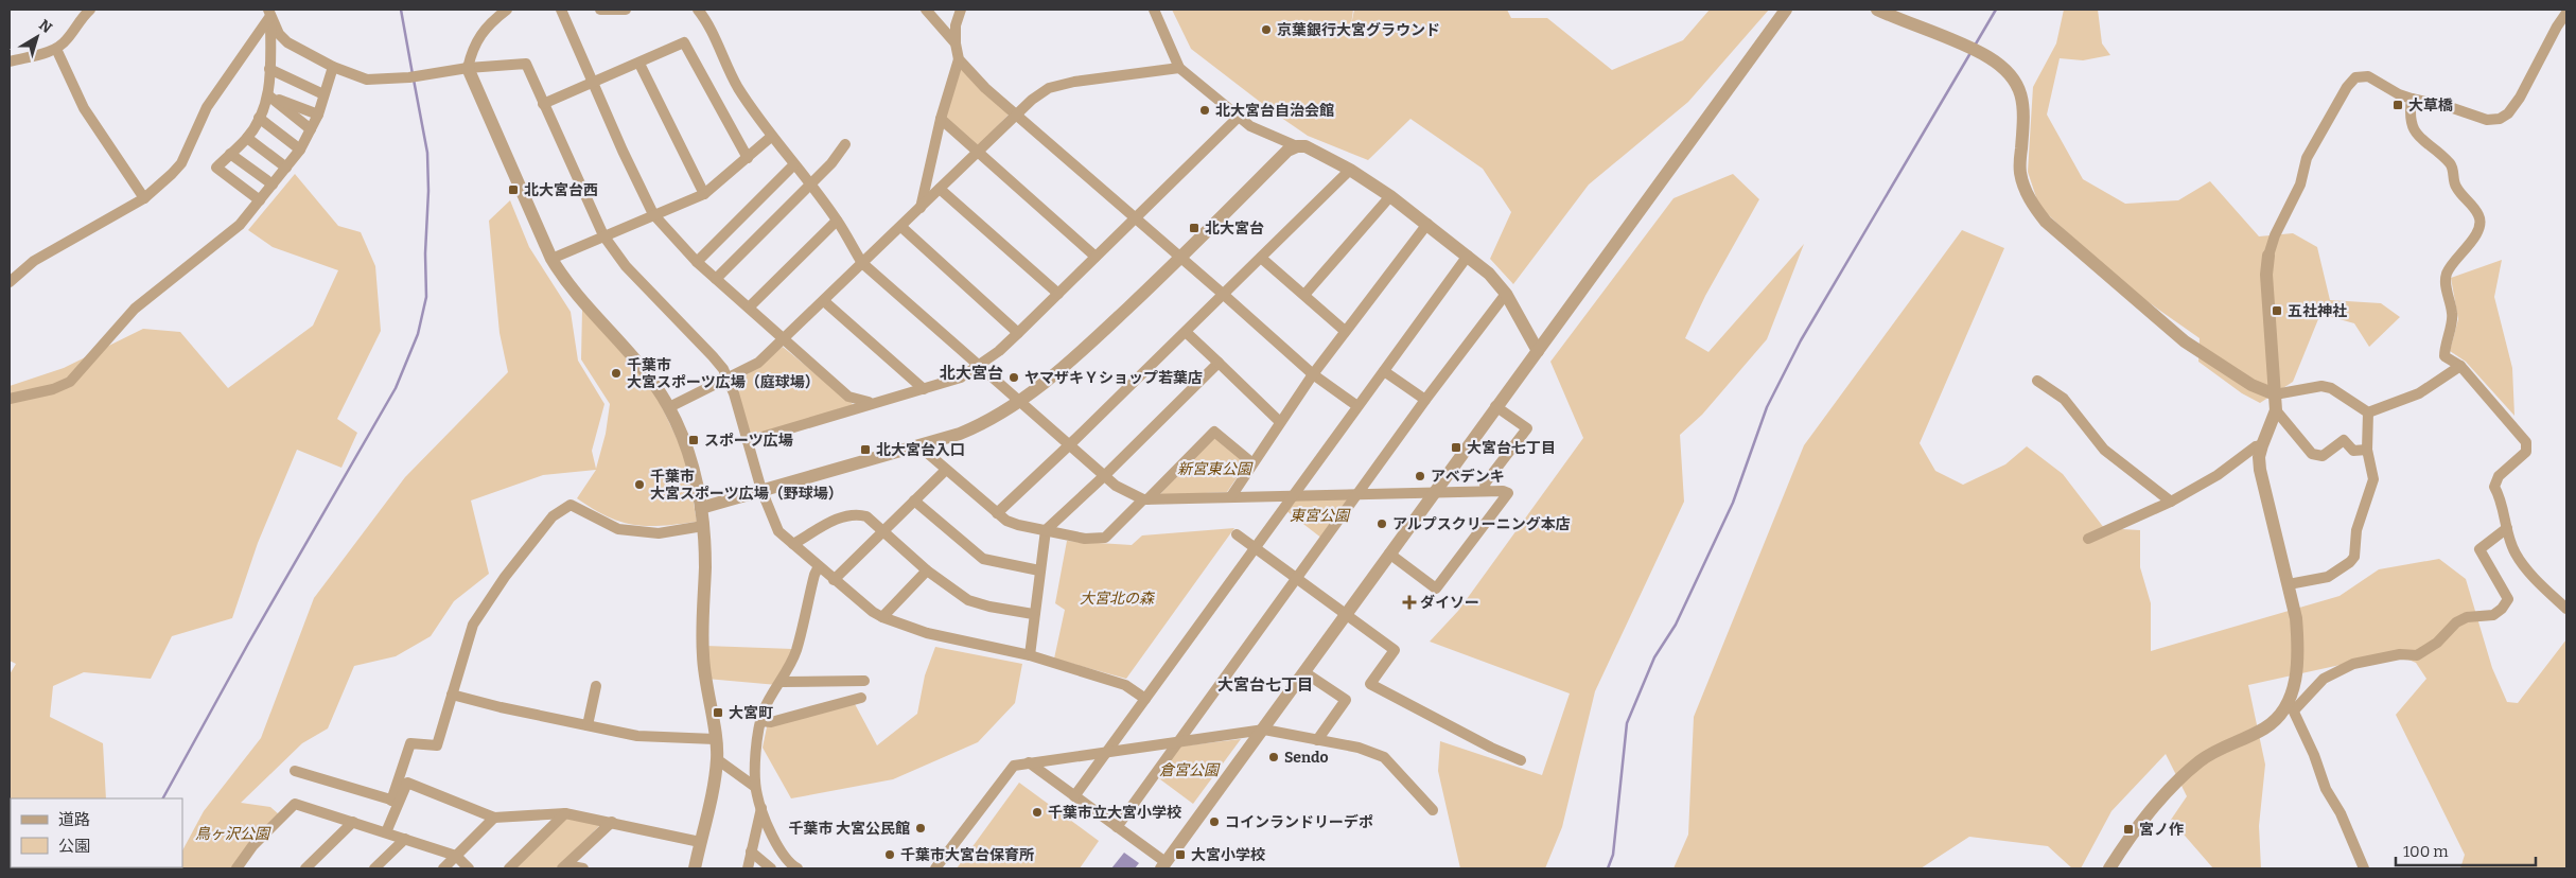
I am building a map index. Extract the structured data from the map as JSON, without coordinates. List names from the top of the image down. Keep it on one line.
{"districts":["北大宮台","大宮台七丁目"],"parks":["新宮東公園","東宮公園","大宮北の森","倉宮公園","鳥ヶ沢公園"],"places":{"other":["京葉銀行大宮グラウンド","北大宮台自治会館","千葉市 大宮スポーツ広場（庭球場）","ヤマザキＹショップ若葉店","アベデンキ","千葉市 大宮スポーツ広場（野球場）","アルプスクリーニング本店","Sendo","千葉市立大宮小学校","コインランドリーデポ","千葉市 大宮公民館","千葉市大宮台保育所"],"transit":["大草橋","北大宮台西","北大宮台","五社神社","スポーツ広場","大宮台七丁目","北大宮台入口","大宮町","宮ノ作","大宮小学校"],"health":["ダイソー"]},"legend":["道路","公園"],"scale_bar":"100 m","north":"top right"}
